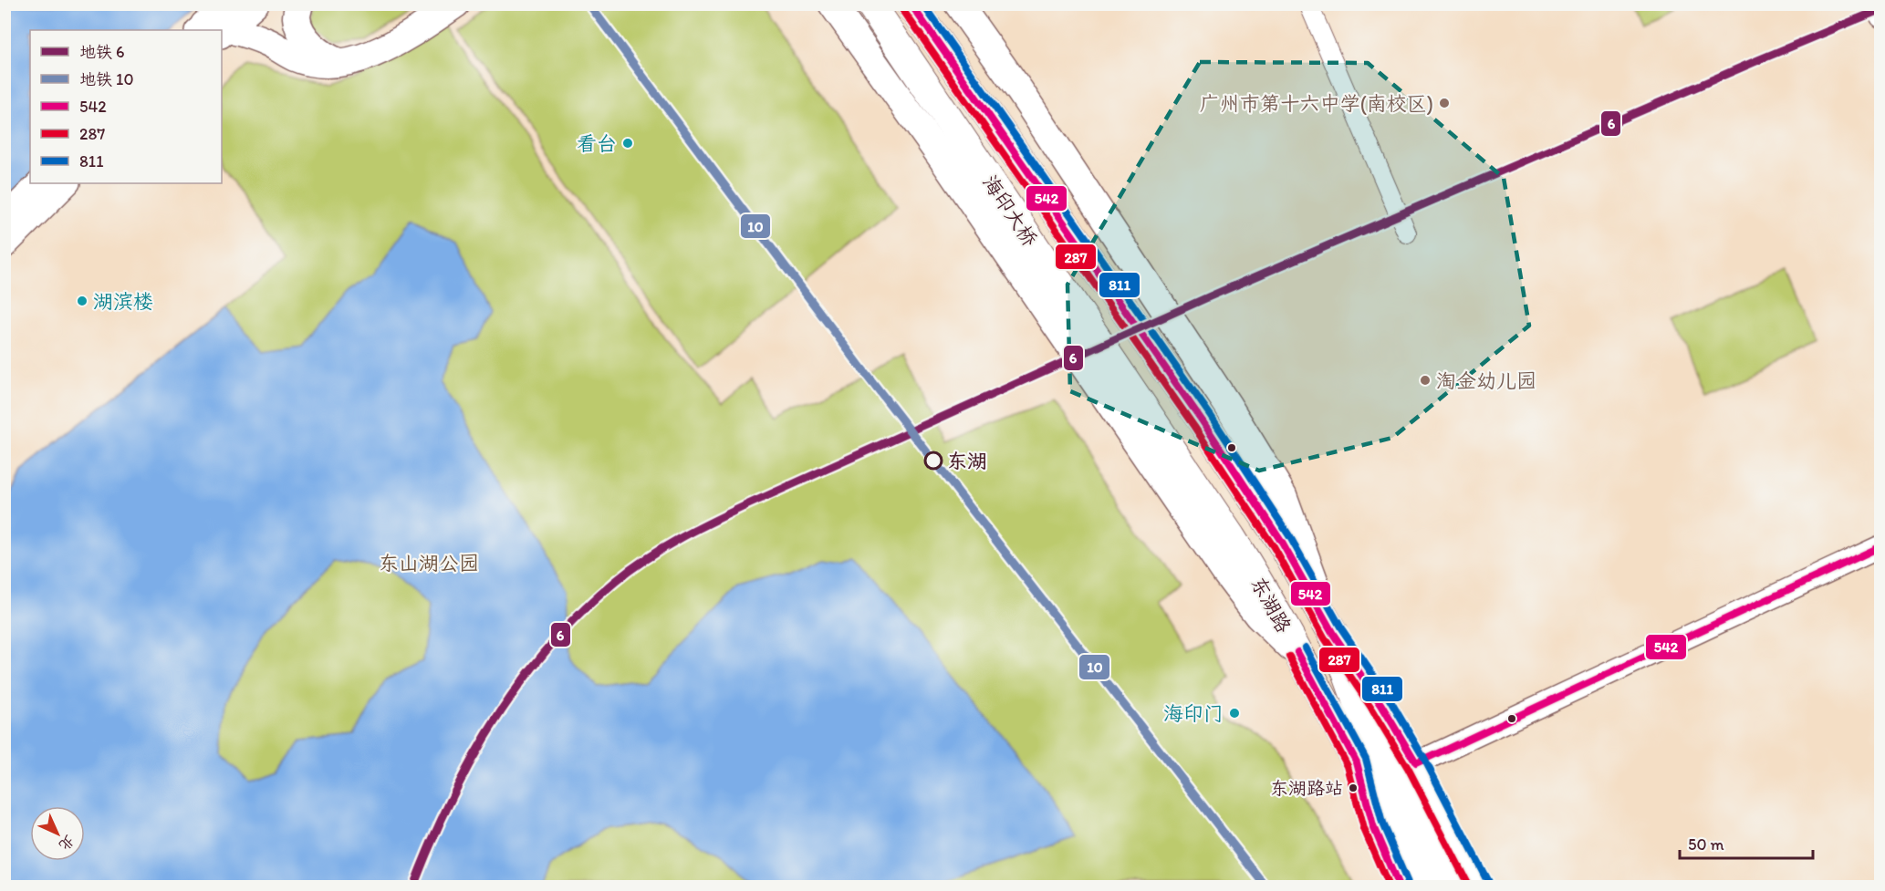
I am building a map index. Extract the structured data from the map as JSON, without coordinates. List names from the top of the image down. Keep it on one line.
{"streets":{"highway":["海印大桥","东湖路"]},"crossings":[["海印大桥","东湖路"]],"parks":["东山湖公园"],"places":["广州市第十六中学(南校区)","看台","湖滨楼","淘金幼儿园","东湖","海印门","东湖路站"],"lines":["metro line 10","transit line 542","transit line 811","metro line 6","transit line 287"],"legend":["地铁 6","地铁 10","542","287","811"],"scale_bar":"50 m","north":"bottom right"}
